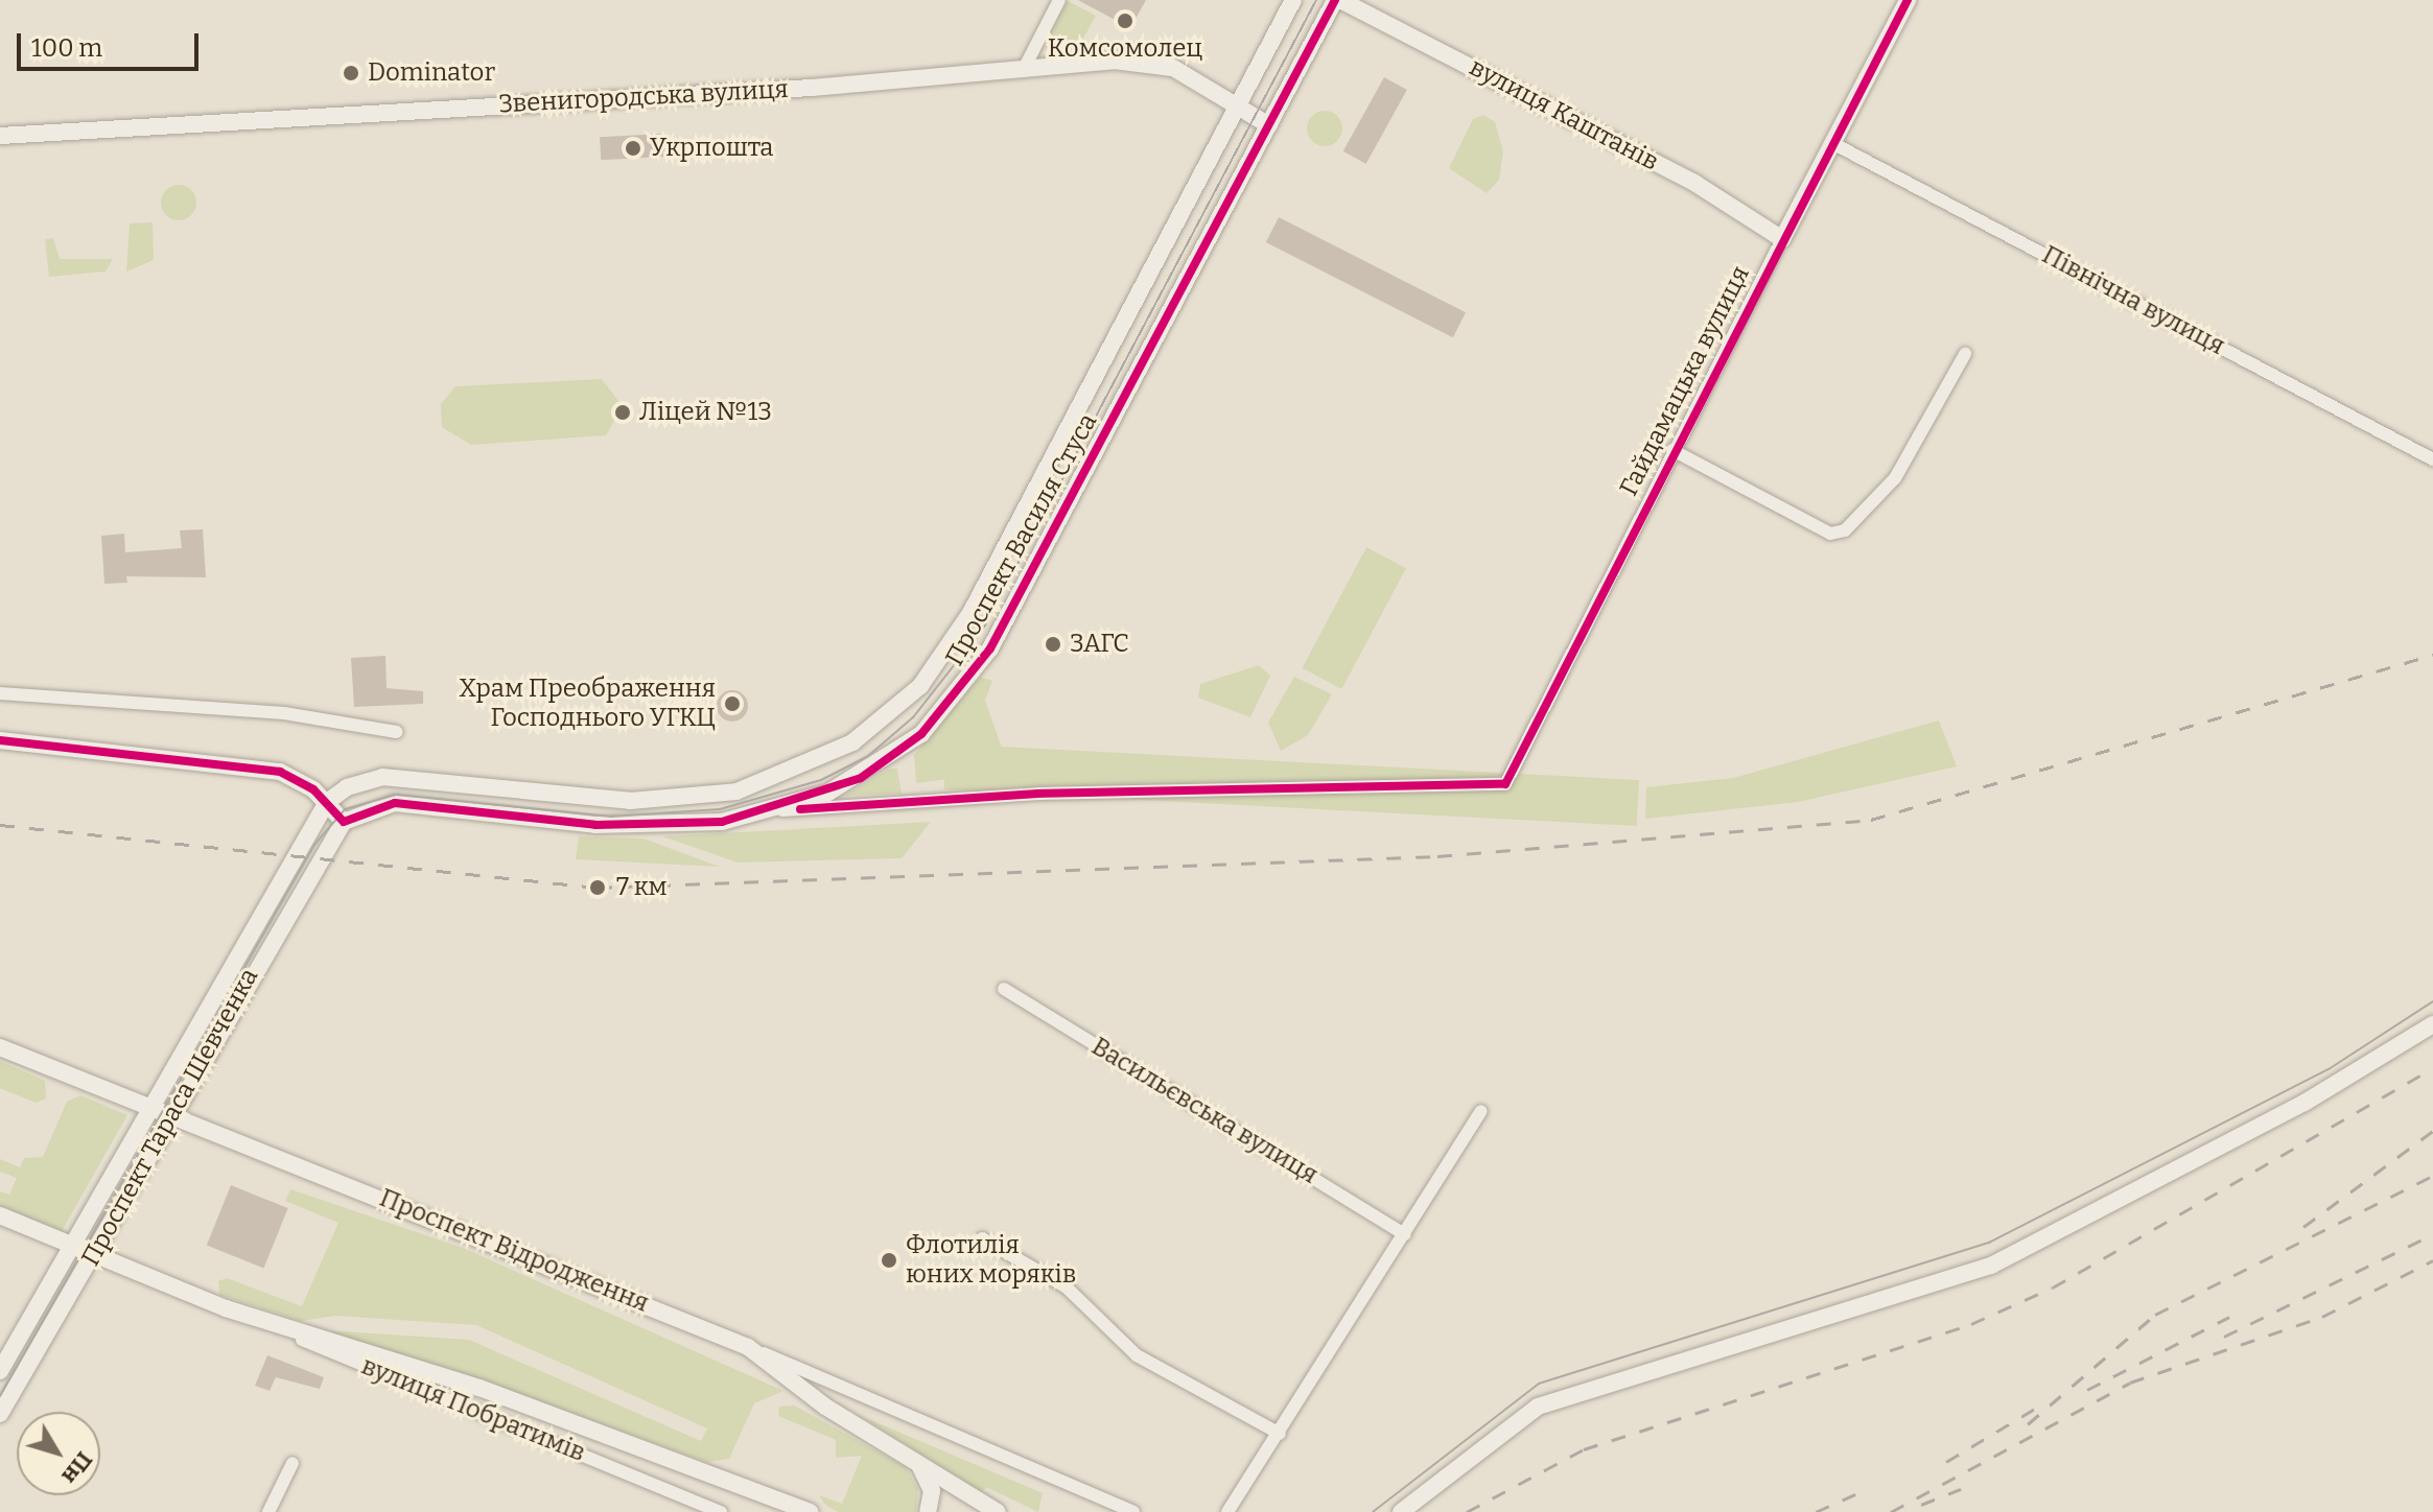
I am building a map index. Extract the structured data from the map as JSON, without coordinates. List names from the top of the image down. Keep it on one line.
{"streets":{"street":["Звенигородська вулиця","вулиця Каштанів","Північна вулиця","Гайдамацька вулиця","Проспект Василя Стуса","Васильєвська вулиця","Проспект Тараса Шевченка","Проспект Відродження","вулиця Побратимів"]},"crossings":[["Звенигородська вулиця","Проспект Василя Стуса"],["вулиця Каштанів","Гайдамацька вулиця"],["вулиця Каштанів","Проспект Василя Стуса"],["Північна вулиця","Гайдамацька вулиця"],["Гайдамацька вулиця","Проспект Василя Стуса"],["Проспект Василя Стуса","Проспект Тараса Шевченка"],["Проспект Тараса Шевченка","Проспект Відродження"]],"places":["Комсомолец","Dominator","Укрпошта","Ліцей №13","ЗАГС","Храм Преображення Господнього УГКЦ","7 км","Флотилія юних моряків"],"scale_bar":"100 m","north":"bottom right"}
